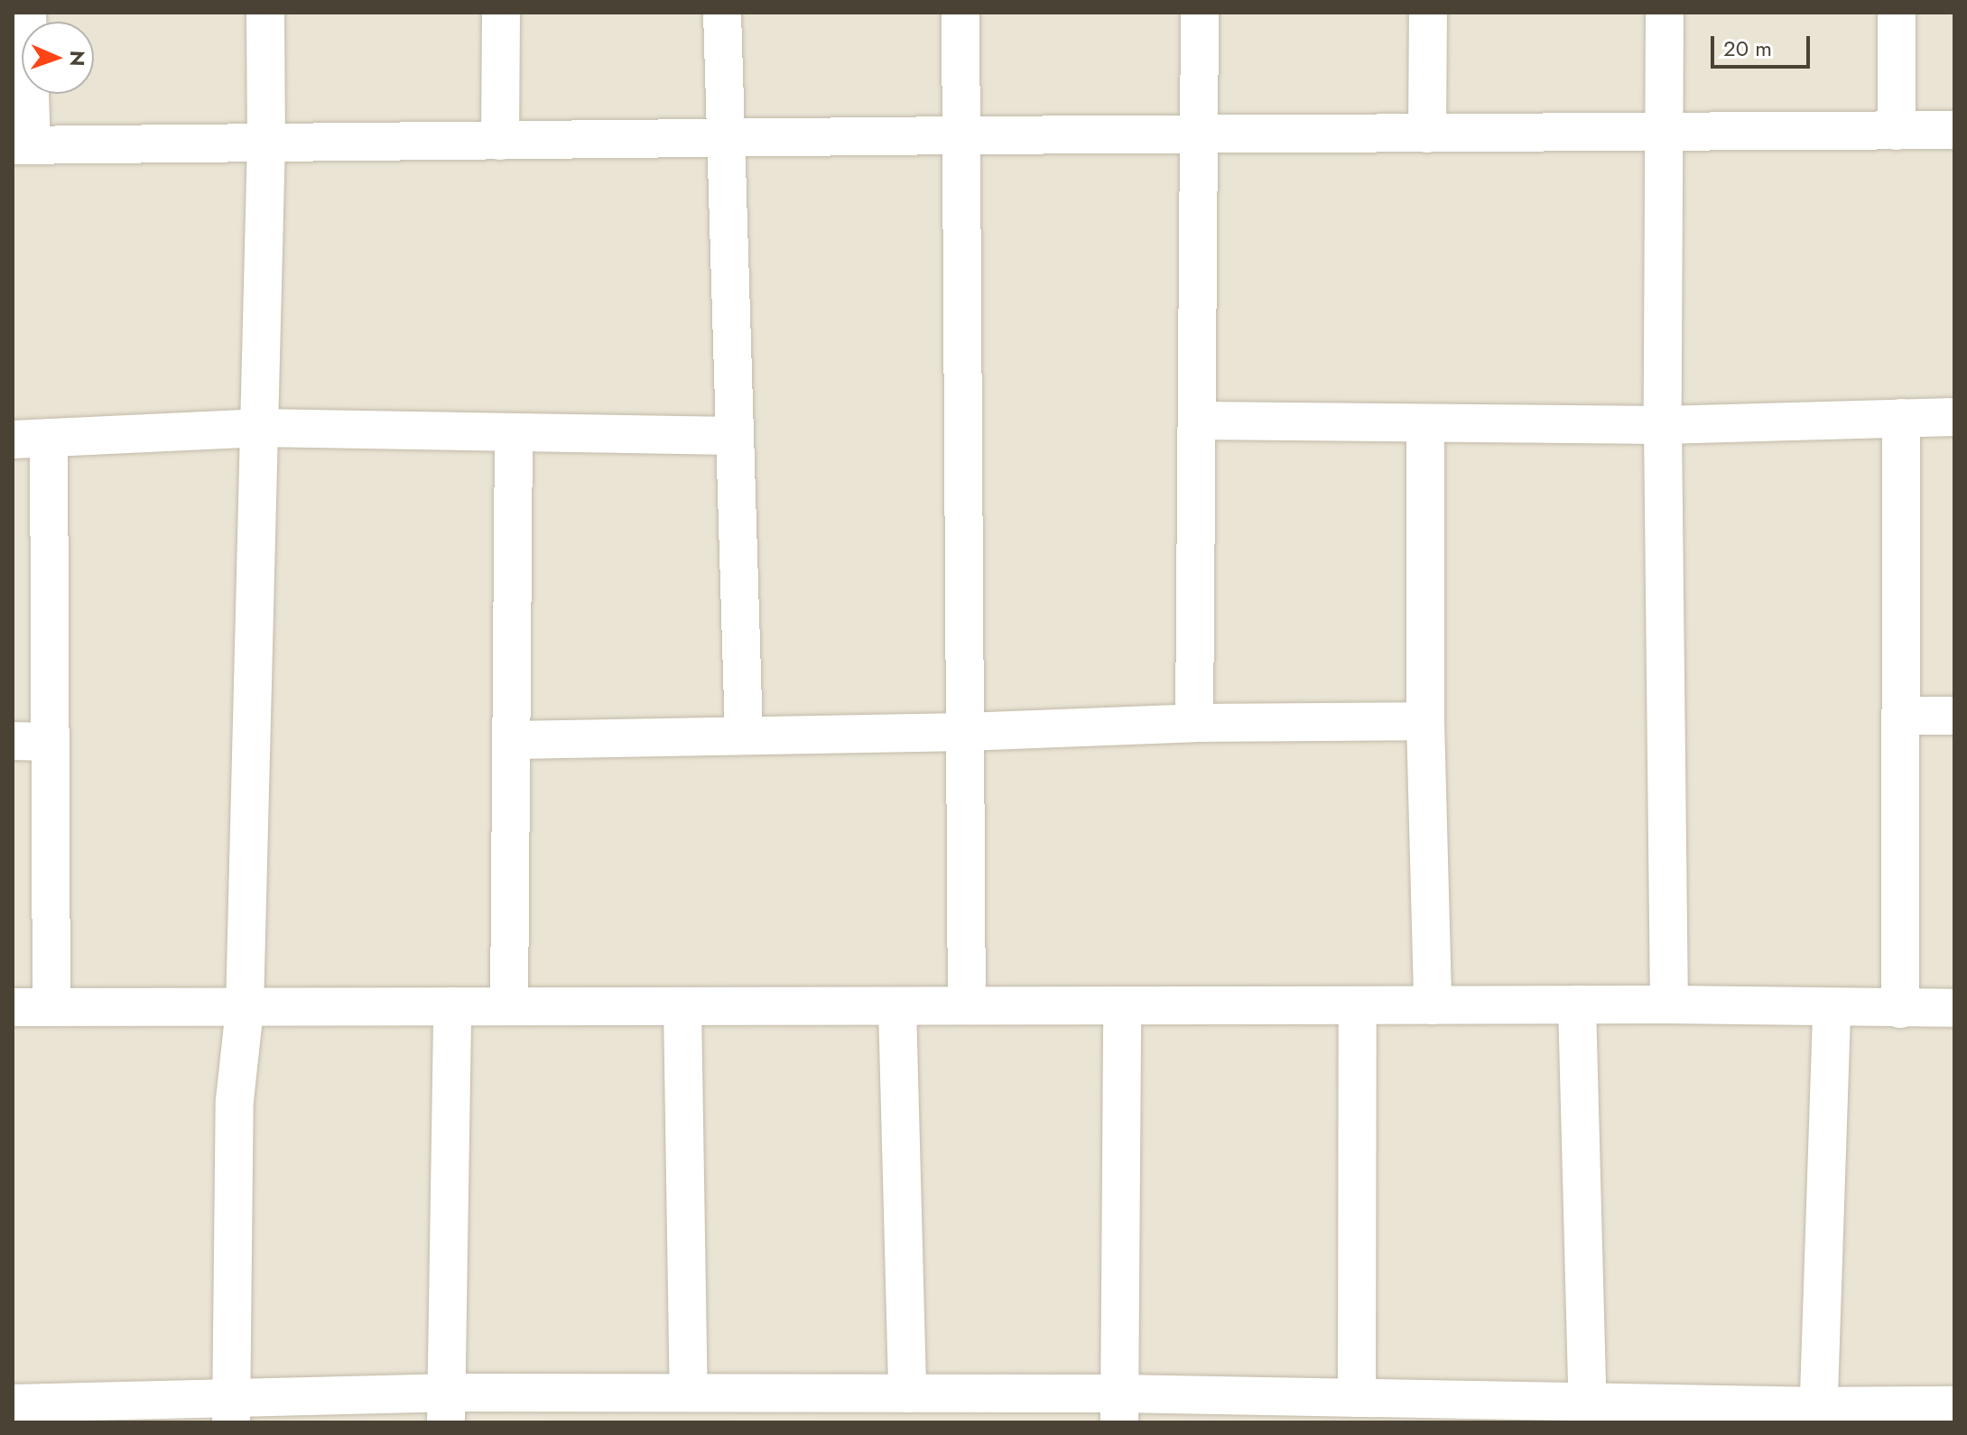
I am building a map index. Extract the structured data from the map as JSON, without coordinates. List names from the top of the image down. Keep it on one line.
{"scale_bar":"20 m","north":"right"}
